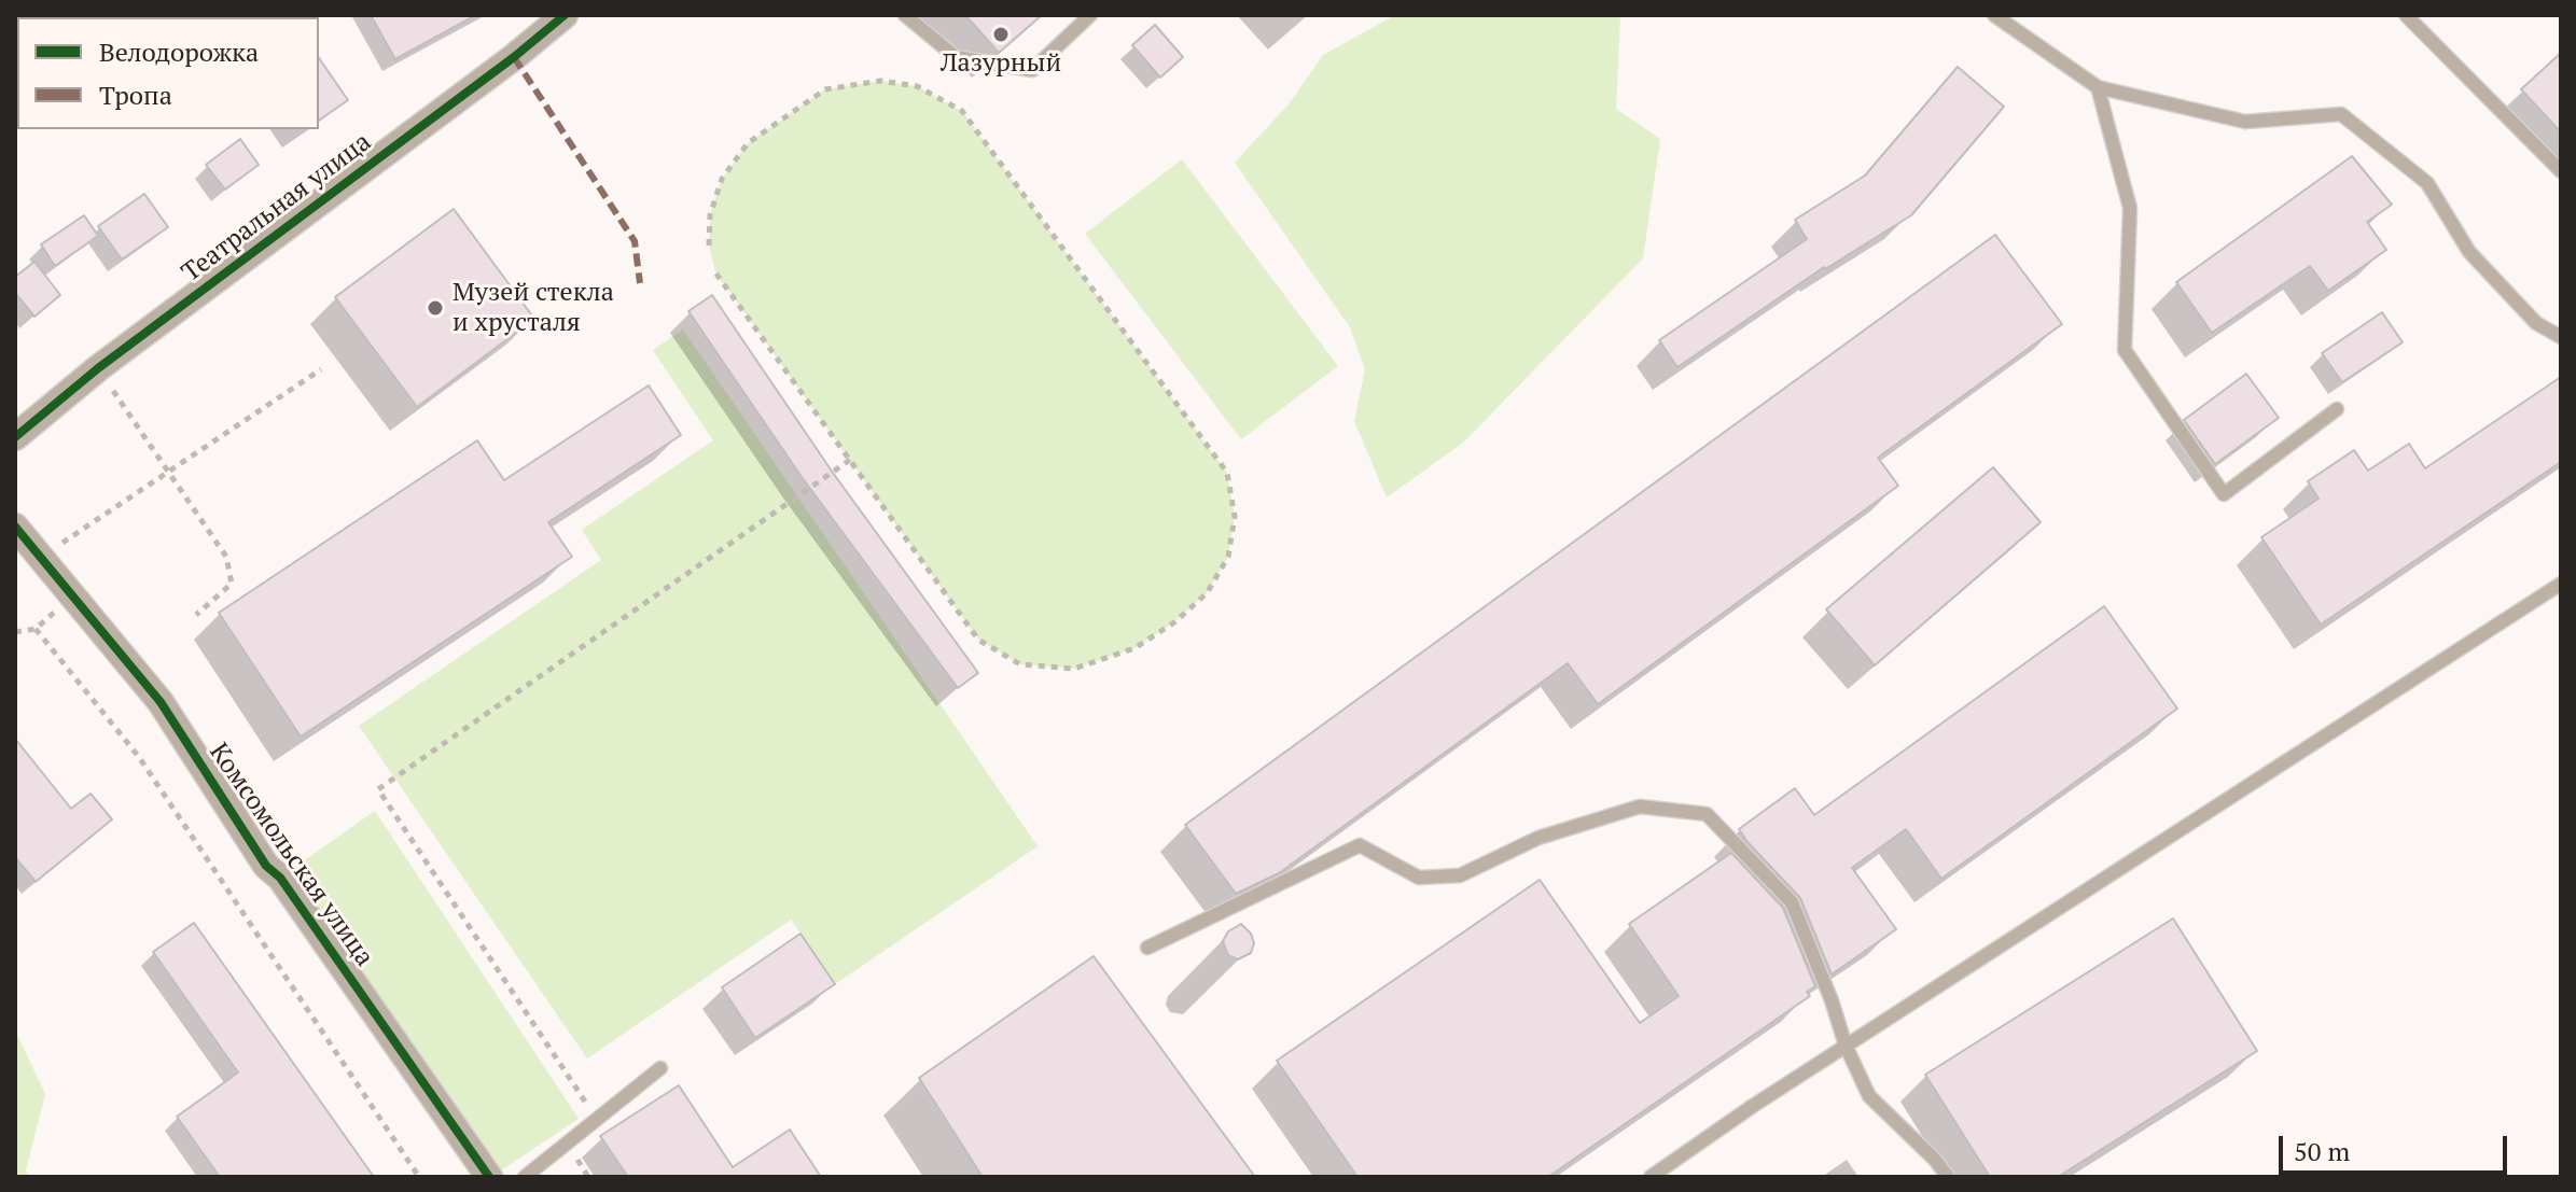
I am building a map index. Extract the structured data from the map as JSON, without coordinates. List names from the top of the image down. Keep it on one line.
{"streets":{"street":["Театральная улица","Комсомольская улица"]},"places":["Лазурный","Музей стекла и хрусталя"],"legend":["Велодорожка","Тропа"],"scale_bar":"50 m"}
